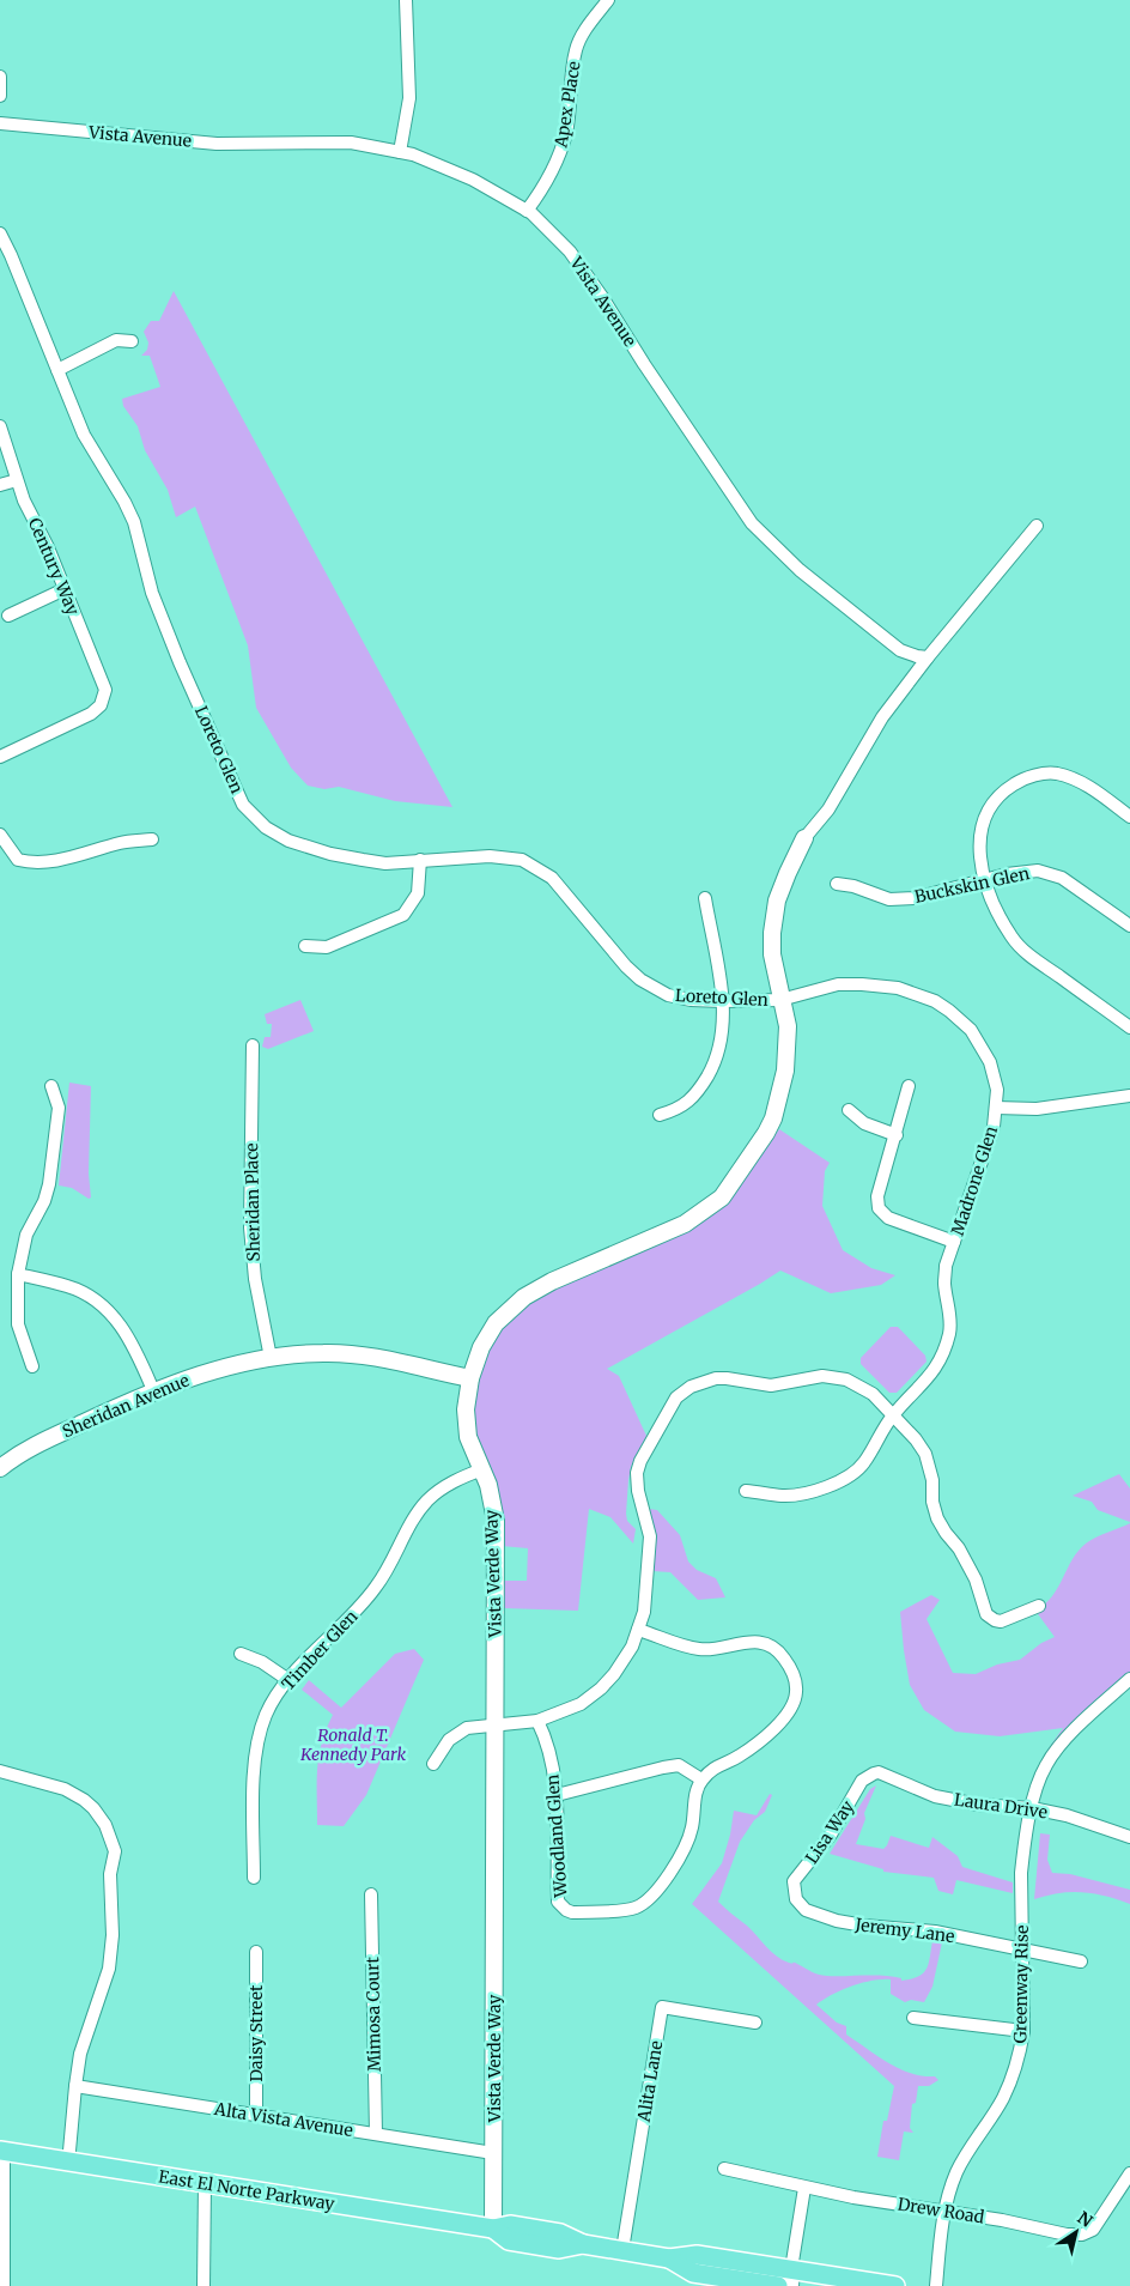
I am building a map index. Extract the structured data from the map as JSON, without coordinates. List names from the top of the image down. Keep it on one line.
{"streets":{"main road":["East El Norte Parkway"],"street":["Apex Place","Vista Avenue","Century Way","Loreto Glen","Buckskin Glen","Madrone Glen","Sheridan Place","Sheridan Avenue","Vista Verde Way","Timber Glen","Laura Drive","Lisa Way","Woodland Glen","Jeremy Lane","Greenway Rise","Mimosa Court","Daisy Street","Alita Lane","Alta Vista Avenue","Drew Road"]},"crossings":[["Apex Place","Vista Avenue"],["Loreto Glen","Madrone Glen"],["Loreto Glen","Vista Verde Way"],["Madrone Glen","Vista Verde Way"],["Sheridan Place","Sheridan Avenue"],["Sheridan Avenue","Vista Verde Way"],["Vista Verde Way","Timber Glen"],["Vista Verde Way","Alta Vista Avenue"],["Vista Verde Way","East El Norte Parkway"],["Laura Drive","Lisa Way"],["Laura Drive","Greenway Rise"],["Lisa Way","Jeremy Lane"],["Jeremy Lane","Greenway Rise"],["Greenway Rise","Drew Road"],["Mimosa Court","Alta Vista Avenue"],["Daisy Street","Alta Vista Avenue"],["Alita Lane","East El Norte Parkway"]],"parks":["Ronald T. Kennedy Park"],"north":"top right"}
